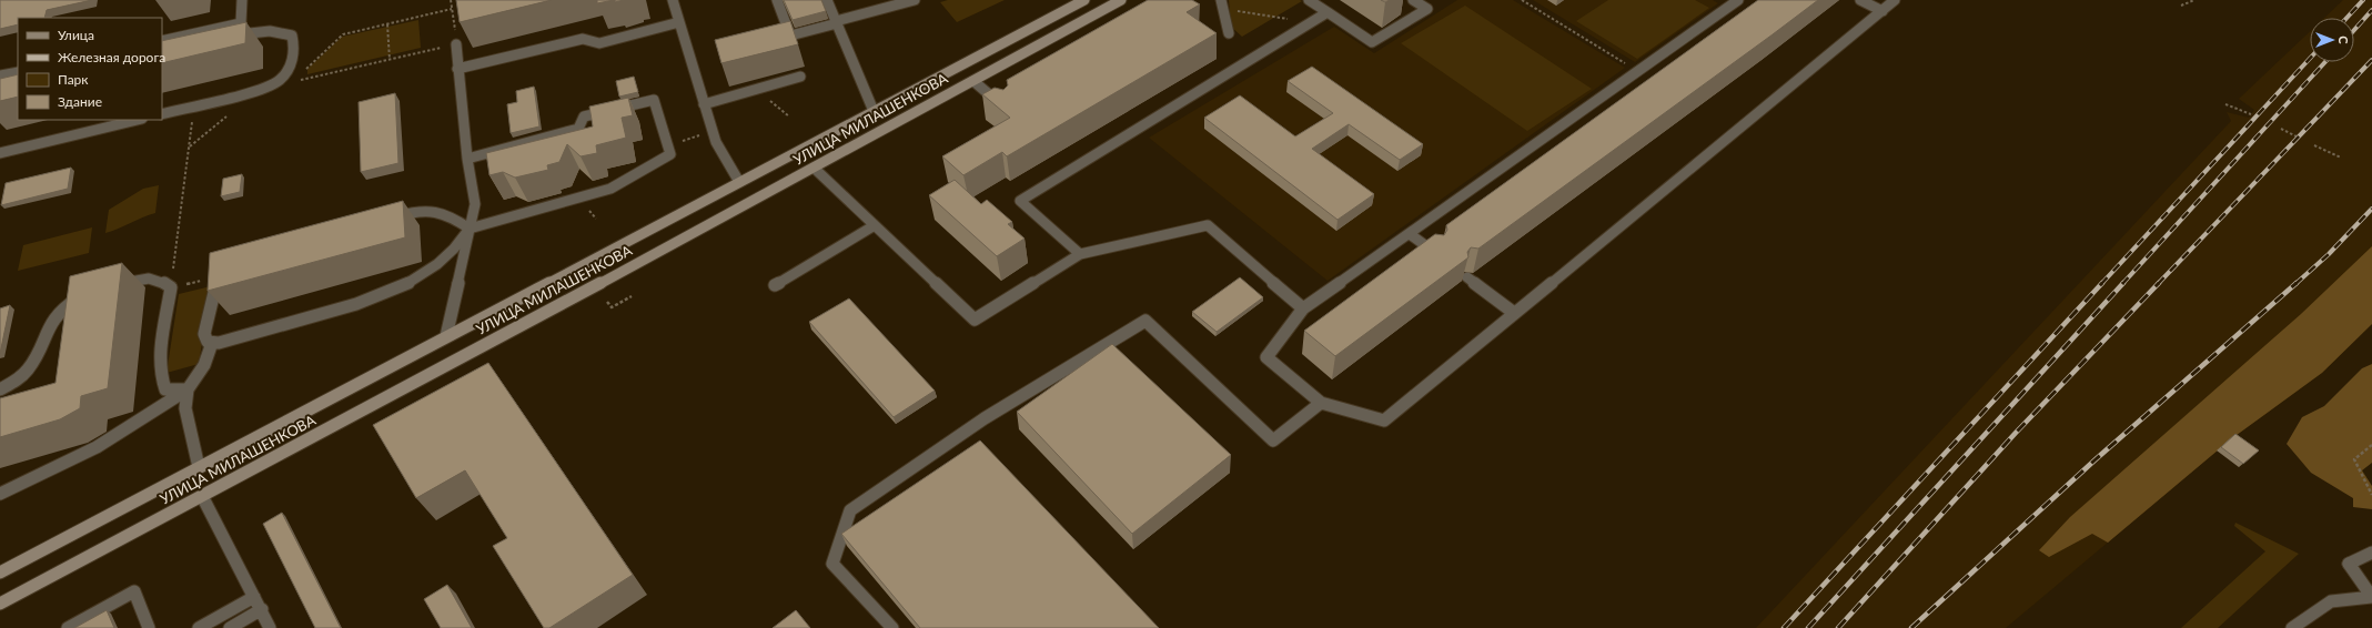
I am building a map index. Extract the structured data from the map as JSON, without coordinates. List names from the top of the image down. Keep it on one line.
{"streets":{"main road":["УЛИЦА МИЛАШЕНКОВА"]},"legend":["Улица","Железная дорога","Парк","Здание"],"north":"right"}
